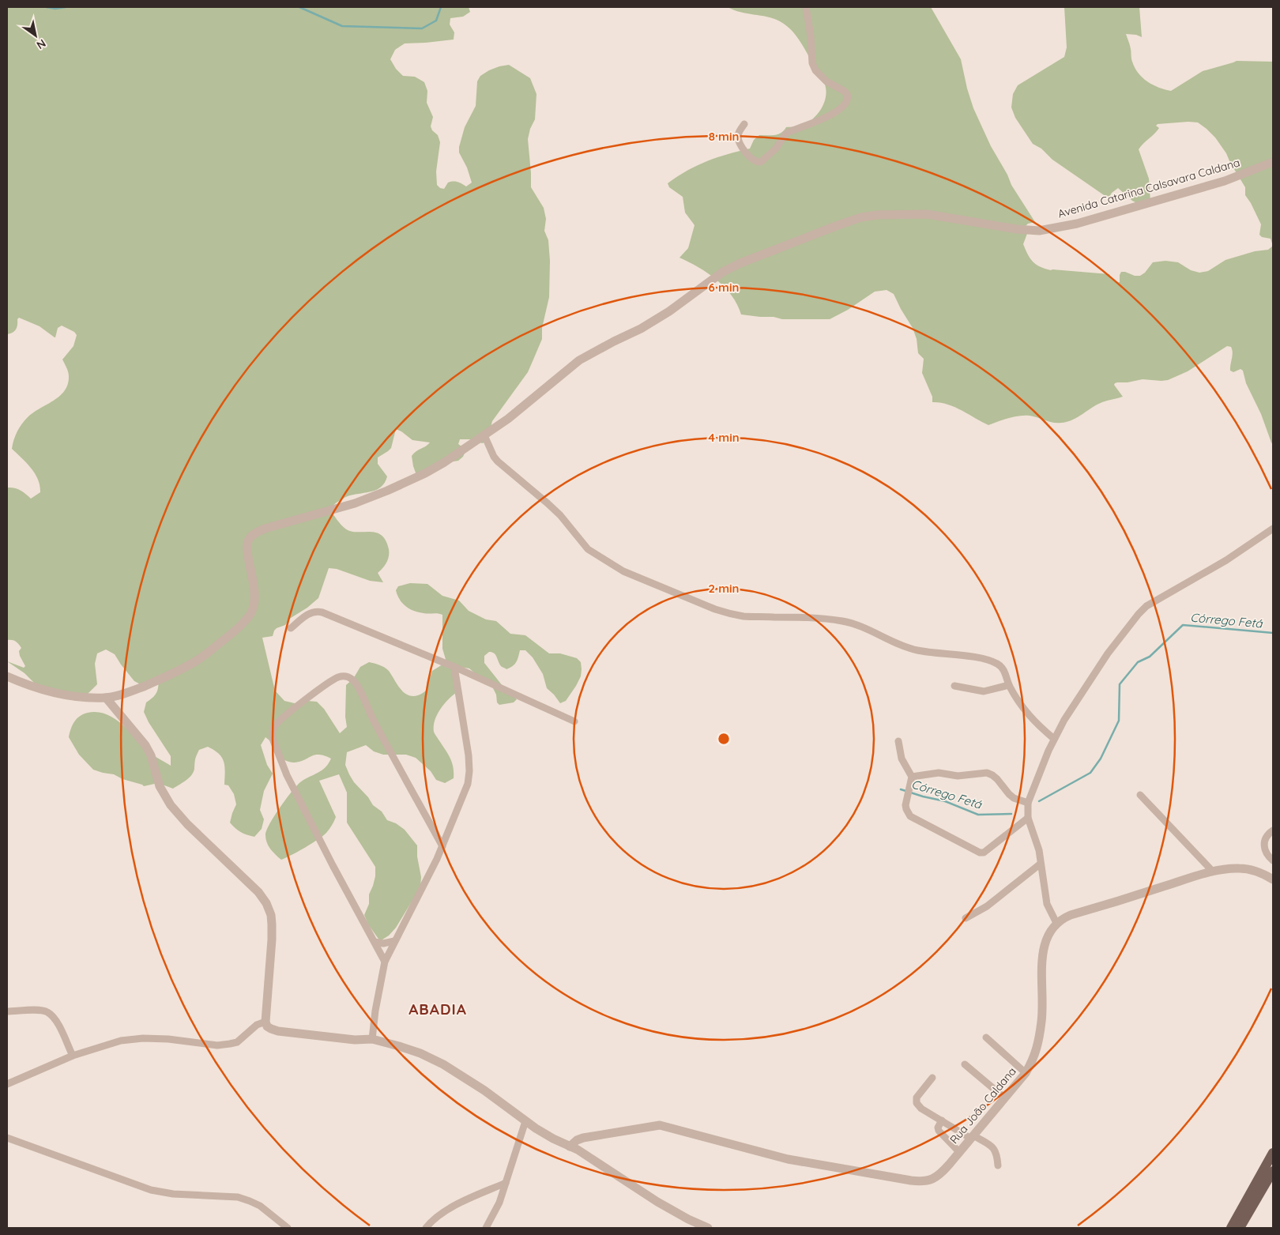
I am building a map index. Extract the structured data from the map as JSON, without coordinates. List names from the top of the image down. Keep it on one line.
{"streets":{"street":["Avenida Catarina Calsavara Caldana","Rua João Caldana"]},"districts":["ABADIA"],"water":["Córrego Fetá"],"north":"bottom right","rings":["8 min","6 min","4 min","2 min"]}
